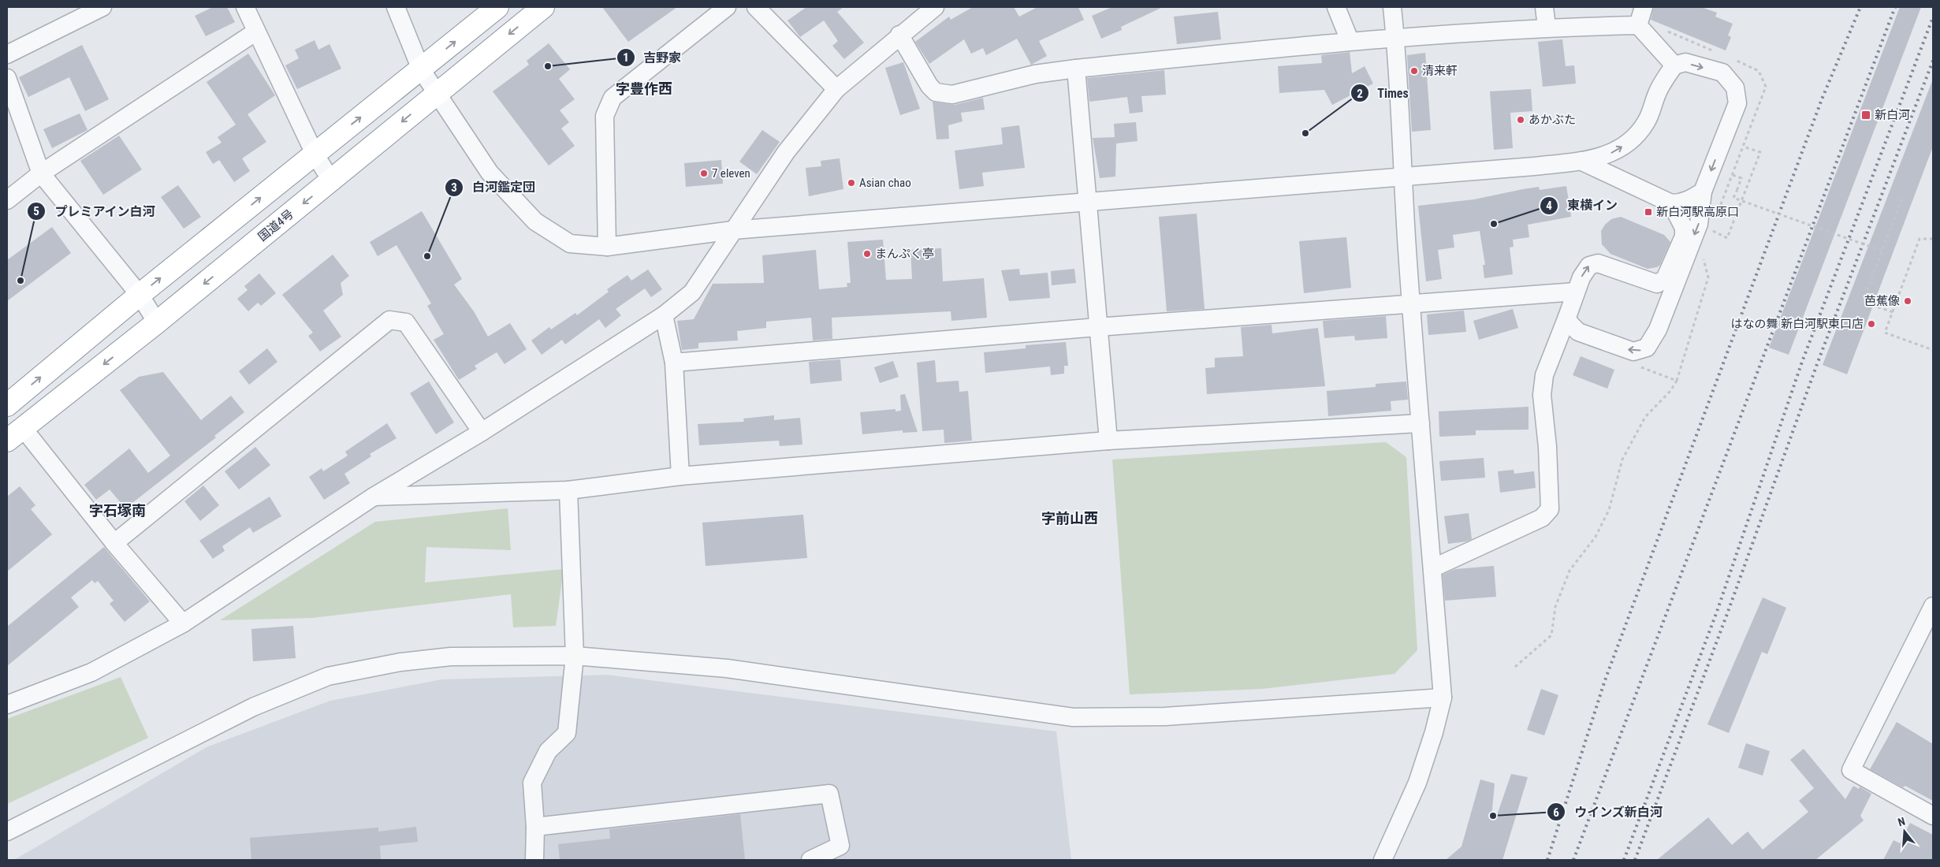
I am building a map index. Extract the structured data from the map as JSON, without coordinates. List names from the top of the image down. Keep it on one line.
{"streets":{"highway":["国道4号"]},"districts":["字豊作西","字石塚南","字前山西"],"places":{"other":["吉野家","清来軒","あかぶた","Times","7 eleven","Asian chao","東横イン","まんぷく亭","白河鑑定団","プレミアイン白河","芭蕉像","はなの舞 新白河駅東口店","ウインズ新白河"],"transit":["新白河","新白河駅高原口"]},"north":"top"}
